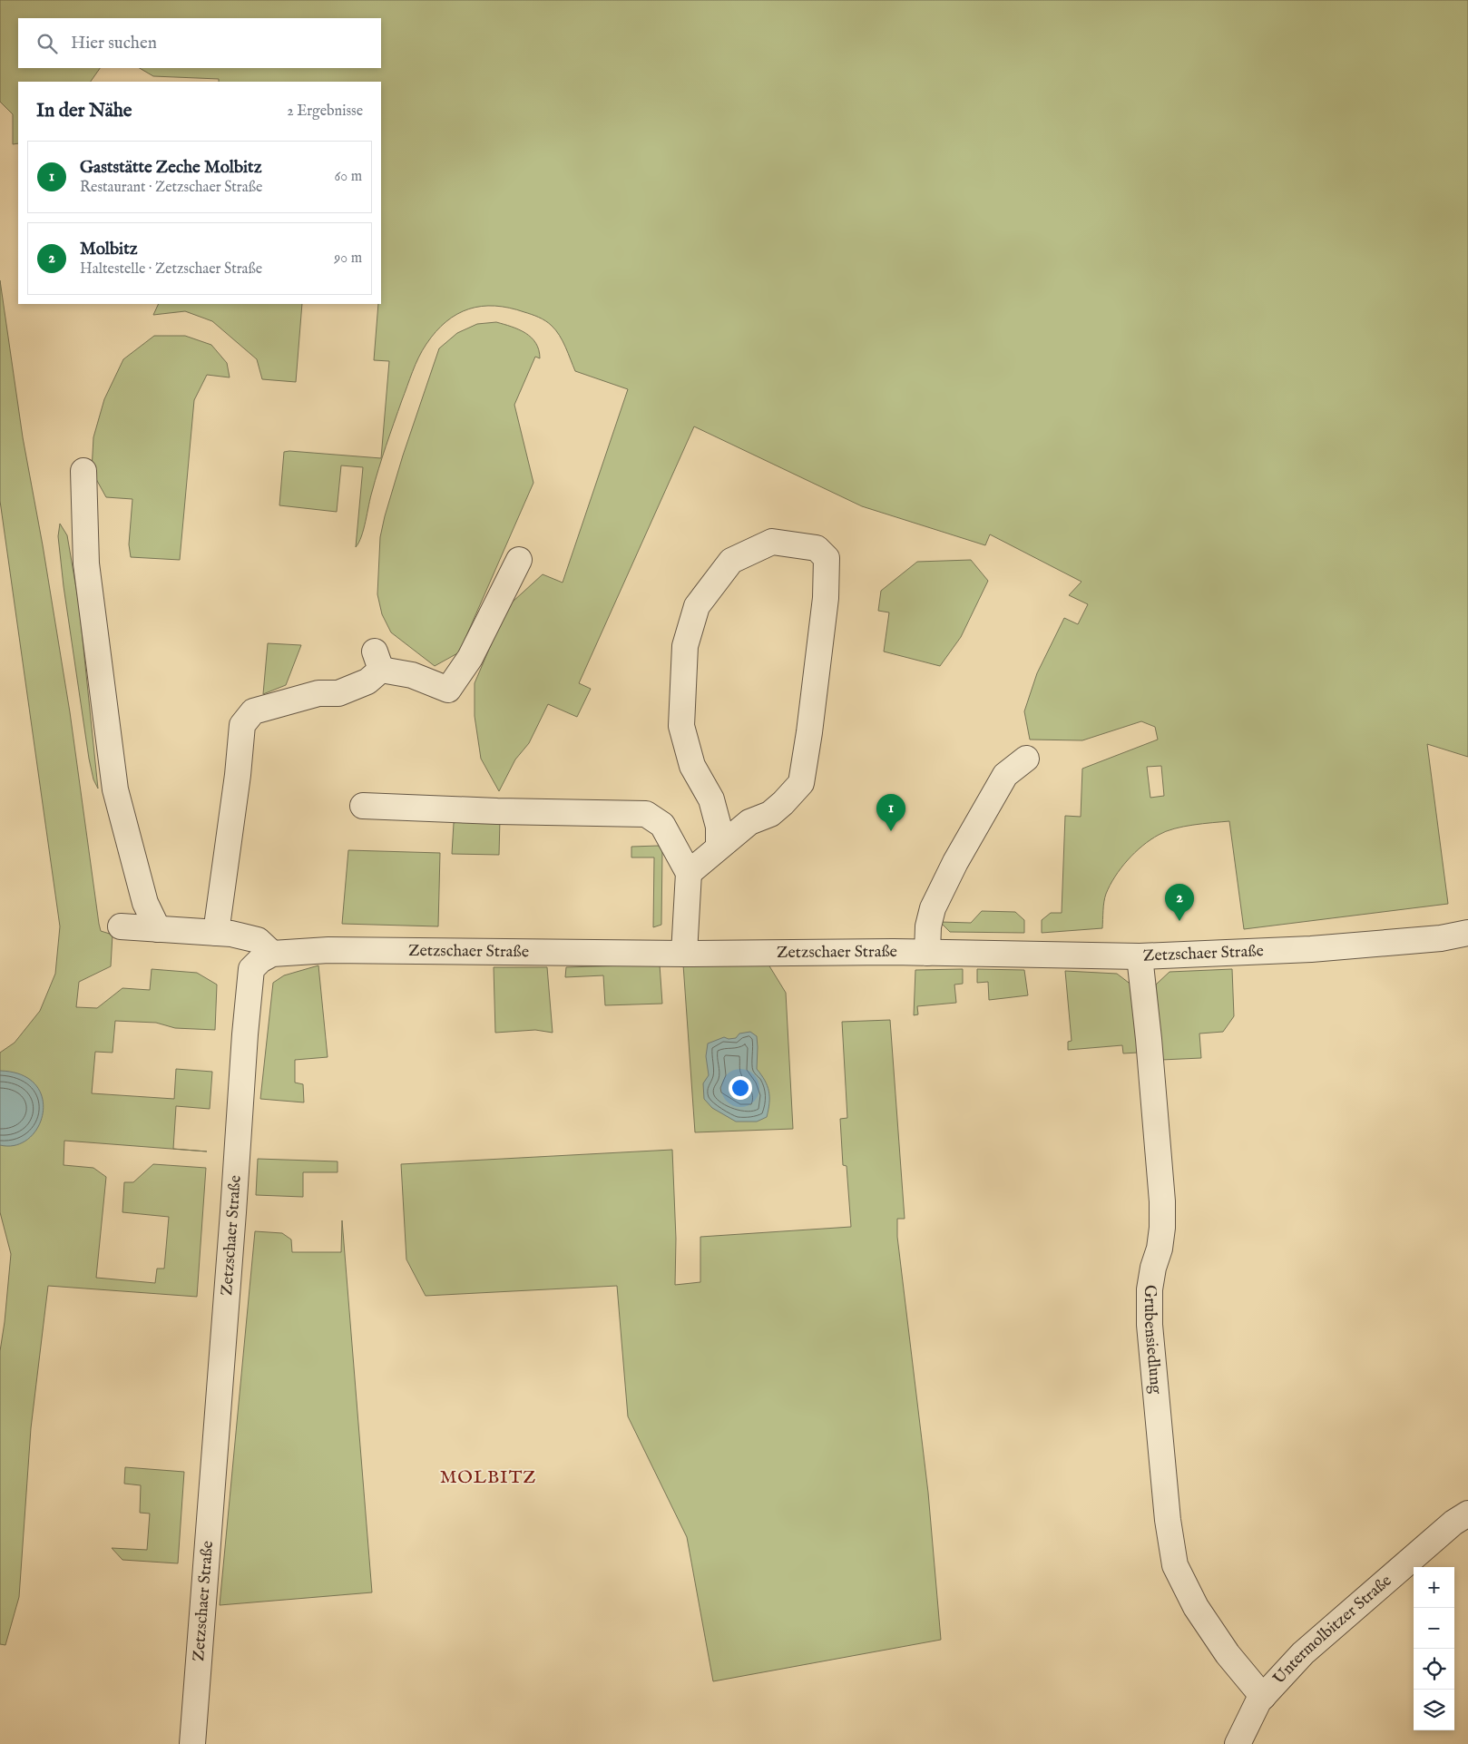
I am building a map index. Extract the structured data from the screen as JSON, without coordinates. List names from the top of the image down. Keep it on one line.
{"streets":{"street":["Zetzschaer Straße","Grubensiedlung","Untermolbitzer Straße"]},"crossings":[["Zetzschaer Straße","Grubensiedlung"],["Grubensiedlung","Untermolbitzer Straße"]],"districts":["MOLBITZ"],"page":{"search":"Hier suchen","heading":["In der Nähe","2 Ergebnisse"],"list":[{"mark":"1","name":"Gaststätte Zeche Molbitz","note":"Restaurant · Zetzschaer Straße","value":"60 m"},{"mark":"2","name":"Molbitz","note":"Haltestelle · Zetzschaer Straße","value":"90 m"}],"pins":["1","2"],"map_buttons":["+","−"]}}
